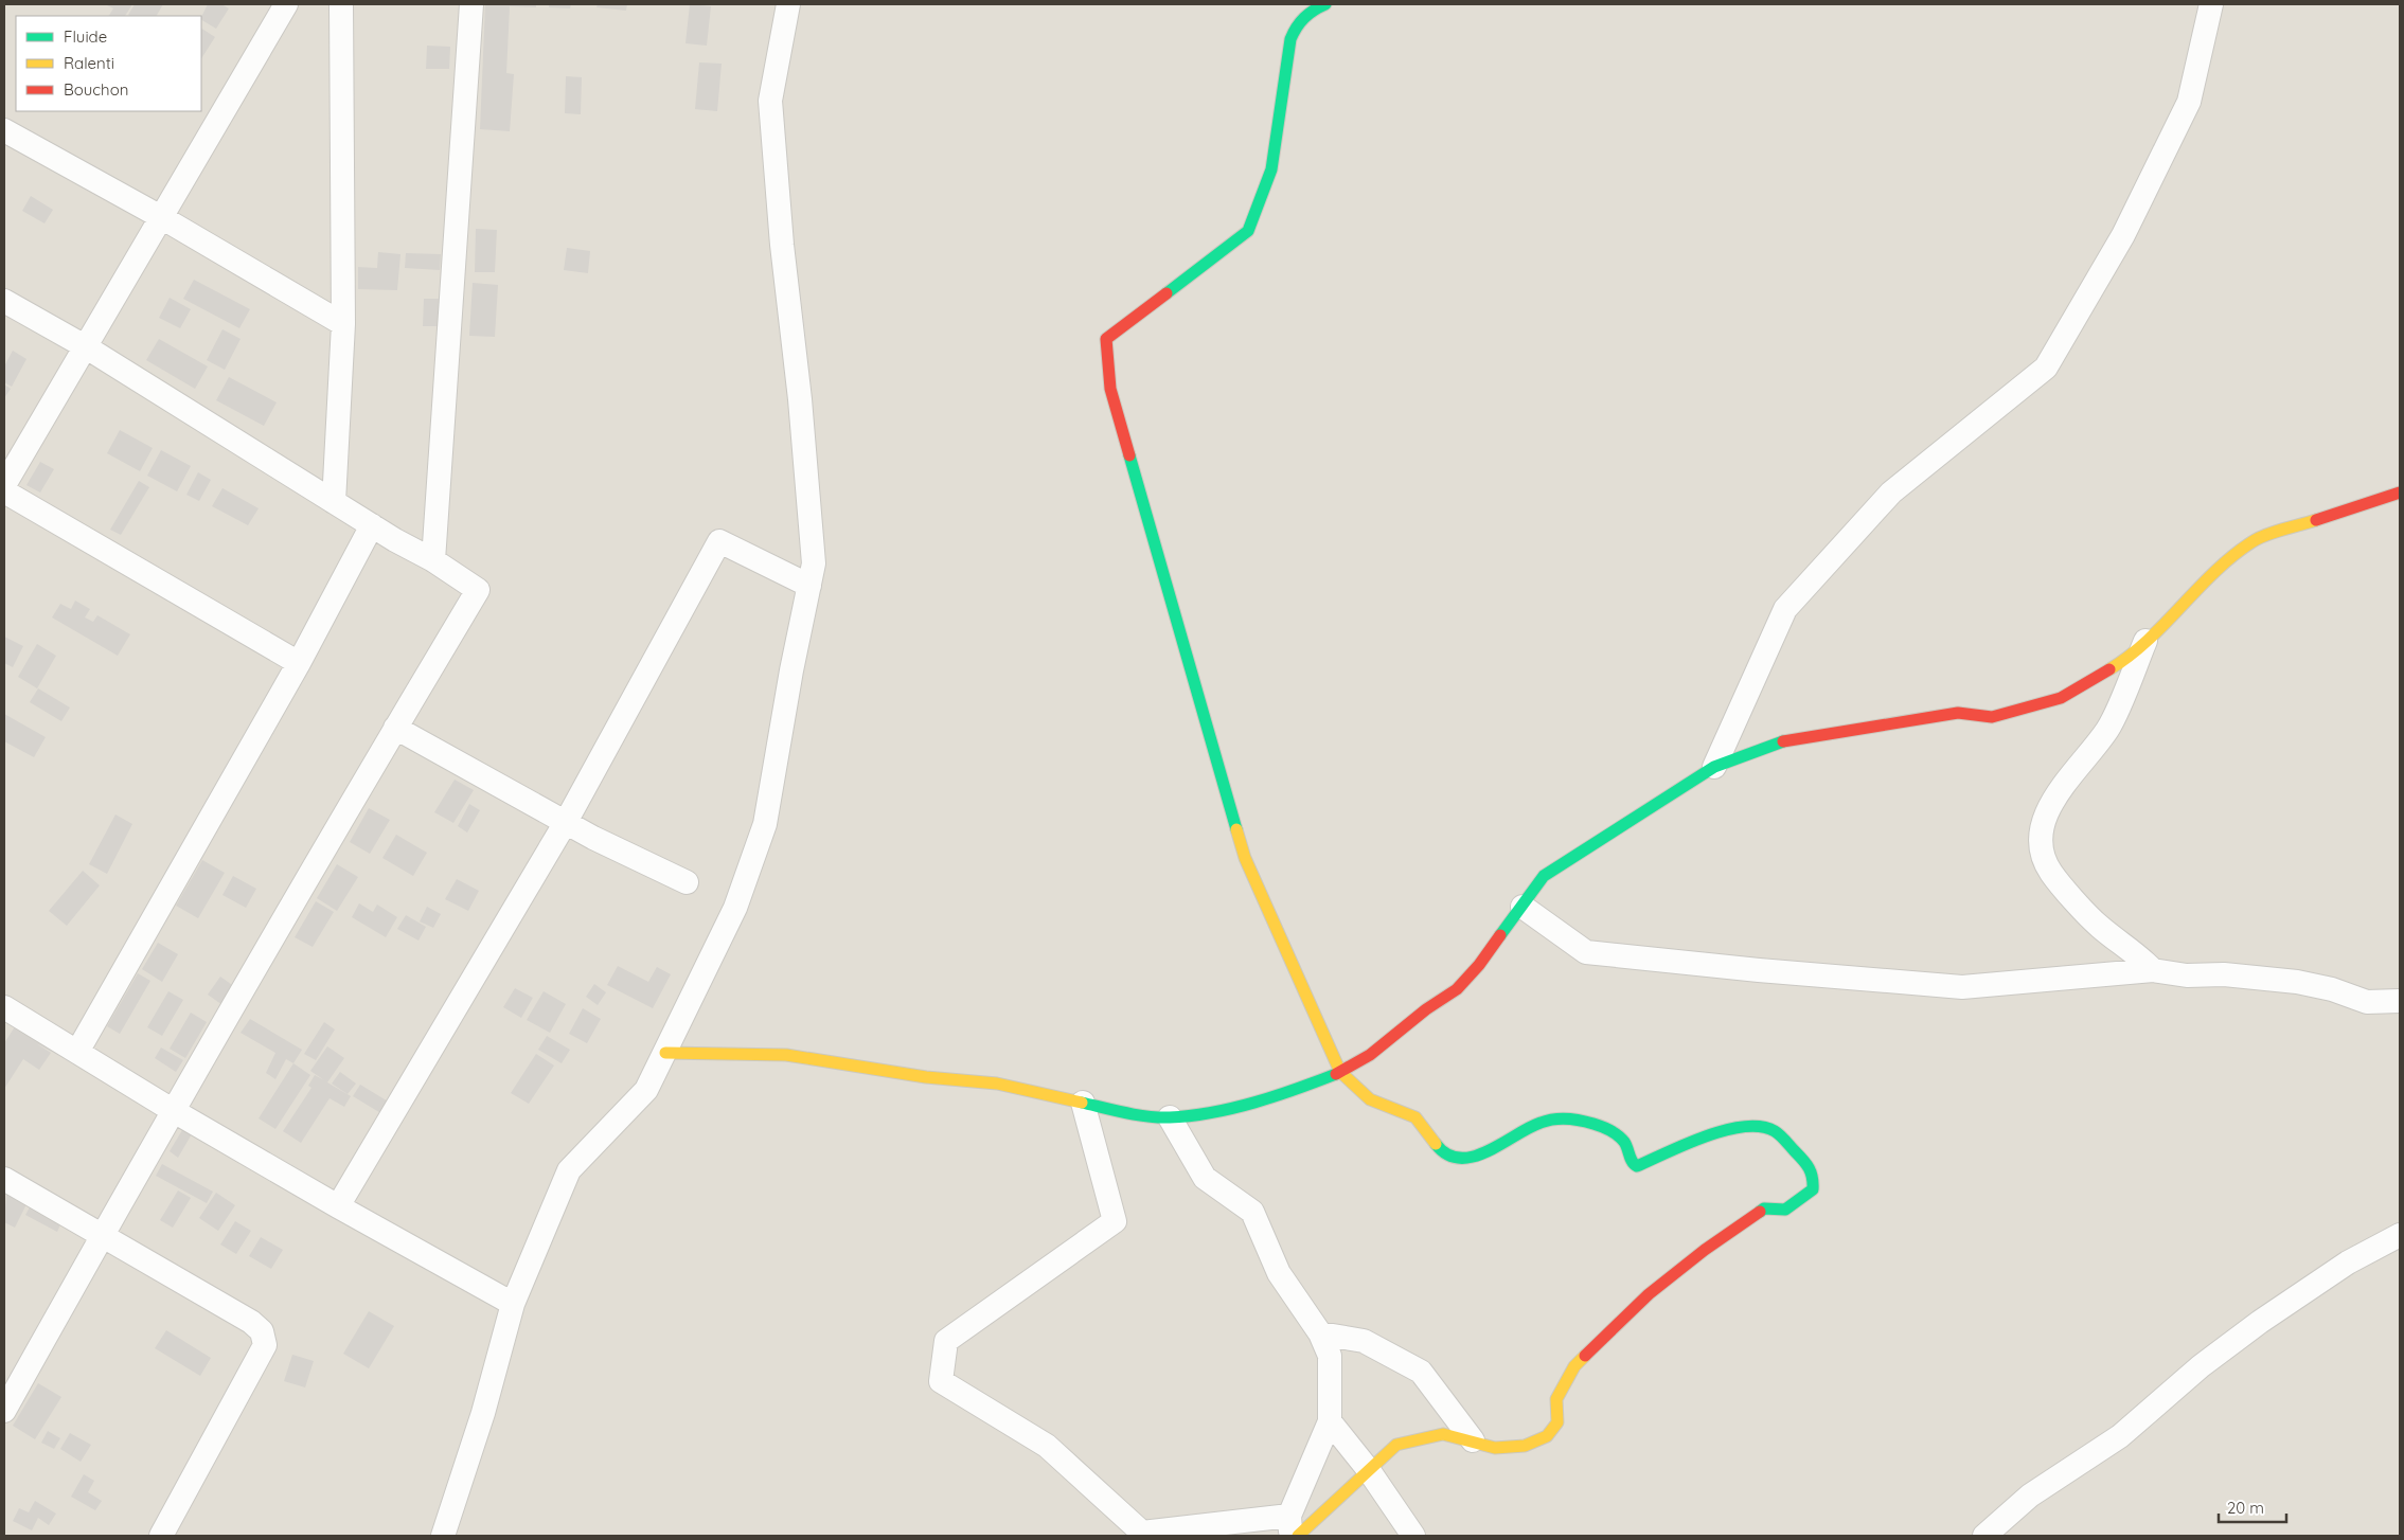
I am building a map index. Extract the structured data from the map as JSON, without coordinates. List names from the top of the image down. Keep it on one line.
{"legend":["Fluide","Ralenti","Bouchon"],"scale_bar":"20 m"}
